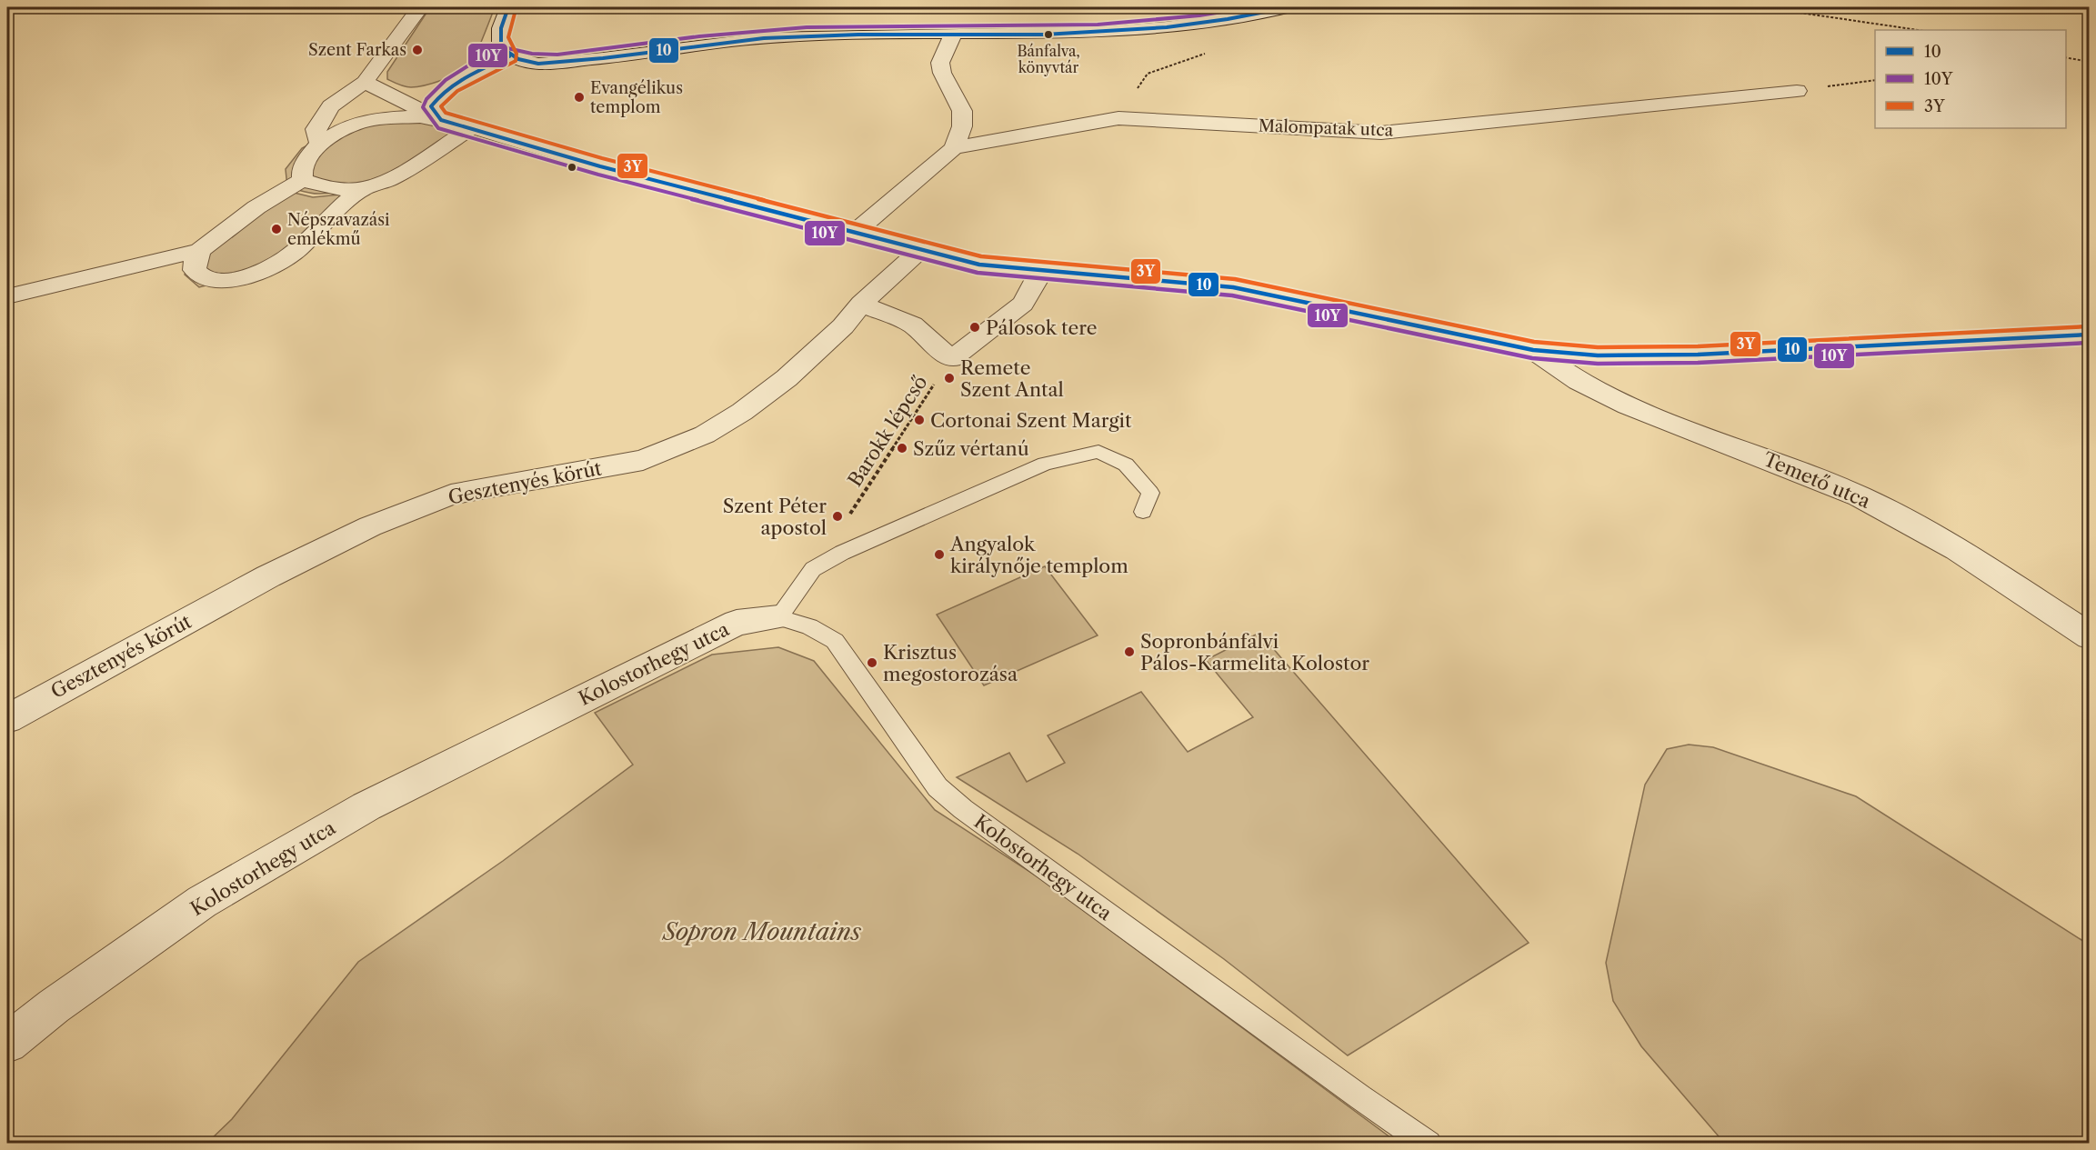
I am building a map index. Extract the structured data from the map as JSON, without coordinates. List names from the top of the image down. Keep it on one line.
{"streets":{"street":["Malompatak utca","Temető utca","Gesztenyés körút","Kolostorhegy utca"],"path":["Barokk lépcső"]},"parks":["Sopron Mountains"],"places":["Bánfalva, könyvtár","Szent Farkas","Evangélikus templom","Népszavazási emlékmű","Pálosok tere","Remete Szent Antal","Cortonai Szent Margit","Szűz vértanú","Szent Péter apostol","Angyalok királynője templom","Sopronbánfalvi Pálos-Karmelita Kolostor","Krisztus megostorozása"],"lines":["transit line 10","transit line 10Y","transit line 3Y"],"legend":["10","10Y","3Y"]}
